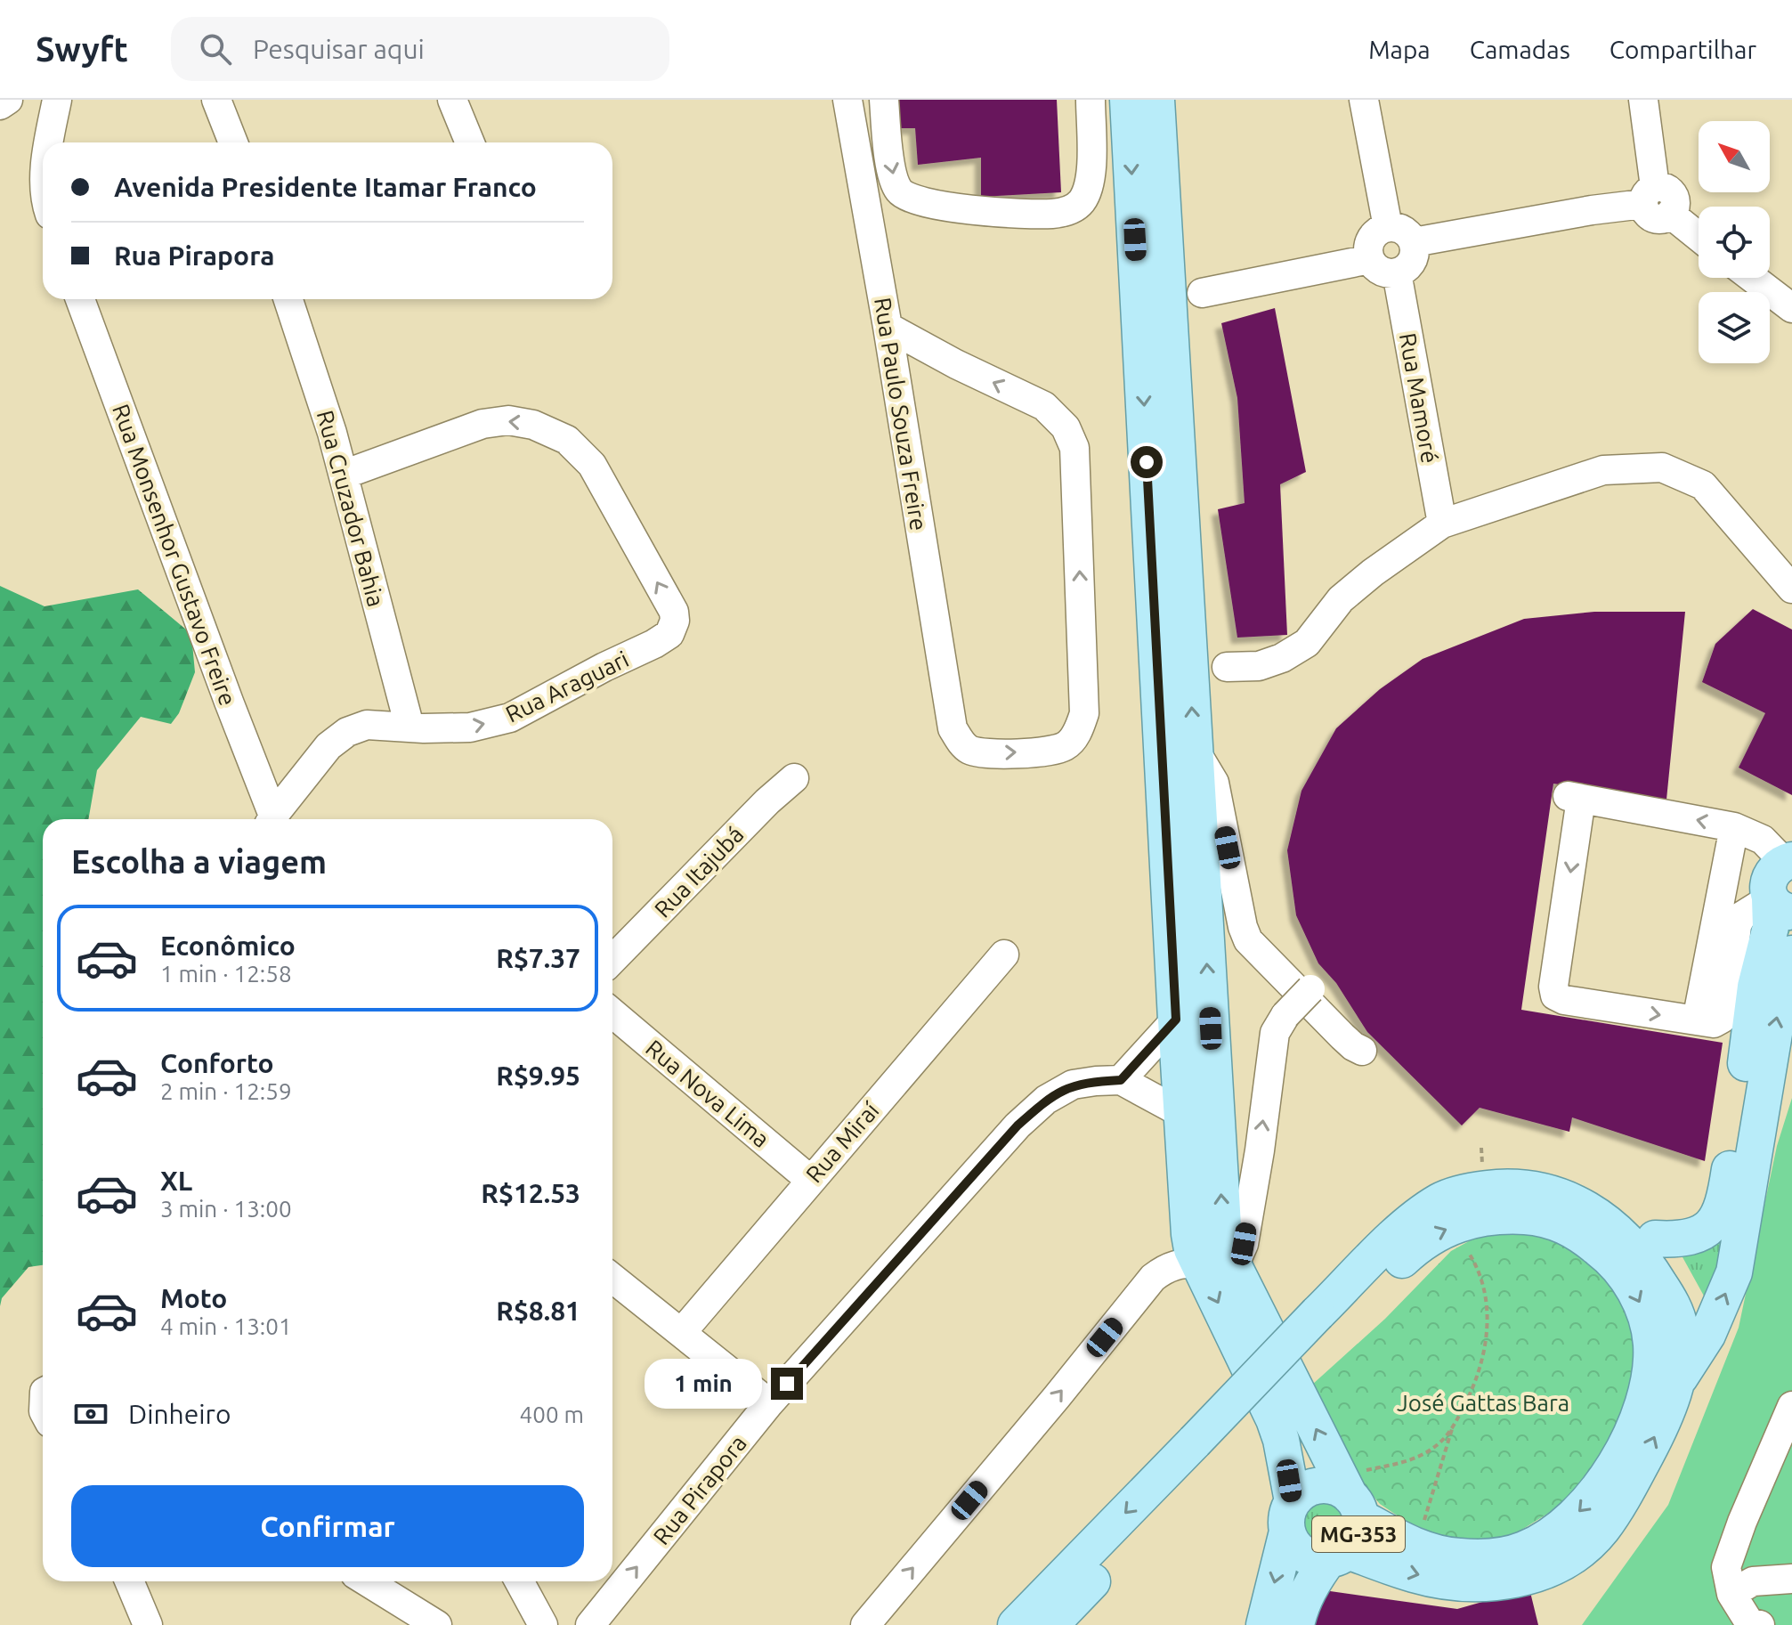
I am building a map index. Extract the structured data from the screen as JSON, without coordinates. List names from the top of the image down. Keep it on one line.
{"streets":{"main road":["MG-353"],"street":["Rua Mamoré","Rua Paulo Souza Freire","Rua Cruzador Bahia","Rua Monsenhor Gustavo Freire","Rua Araguari","Rua Itajubá","Rua Nova Lima","Rua Miraí","Rua Pirapora"]},"crossings":[["Rua Cruzador Bahia","Rua Araguari"],["Rua Nova Lima","Rua Miraí"]],"parks":["José Gattas Bara"],"north":"top left","page":{"header":"Swyft","search":"Pesquisar aqui","nav":["Mapa","Camadas","Compartilhar"],"banner":["Avenida Presidente Itamar Franco","Rua Pirapora"],"heading":"Escolha a viagem","list":[{"name":"Econômico","note":"1 min · 12:58","value":"R$7.37"},{"name":"Conforto","note":"2 min · 12:59","value":"R$9.95"},{"name":"XL","note":"3 min · 13:00","value":"R$12.53"},{"name":"Moto","note":"4 min · 13:01","value":"R$8.81"}],"bubble":"1 min","pay":["Dinheiro","400 m"],"buttons":"Confirmar"}}
